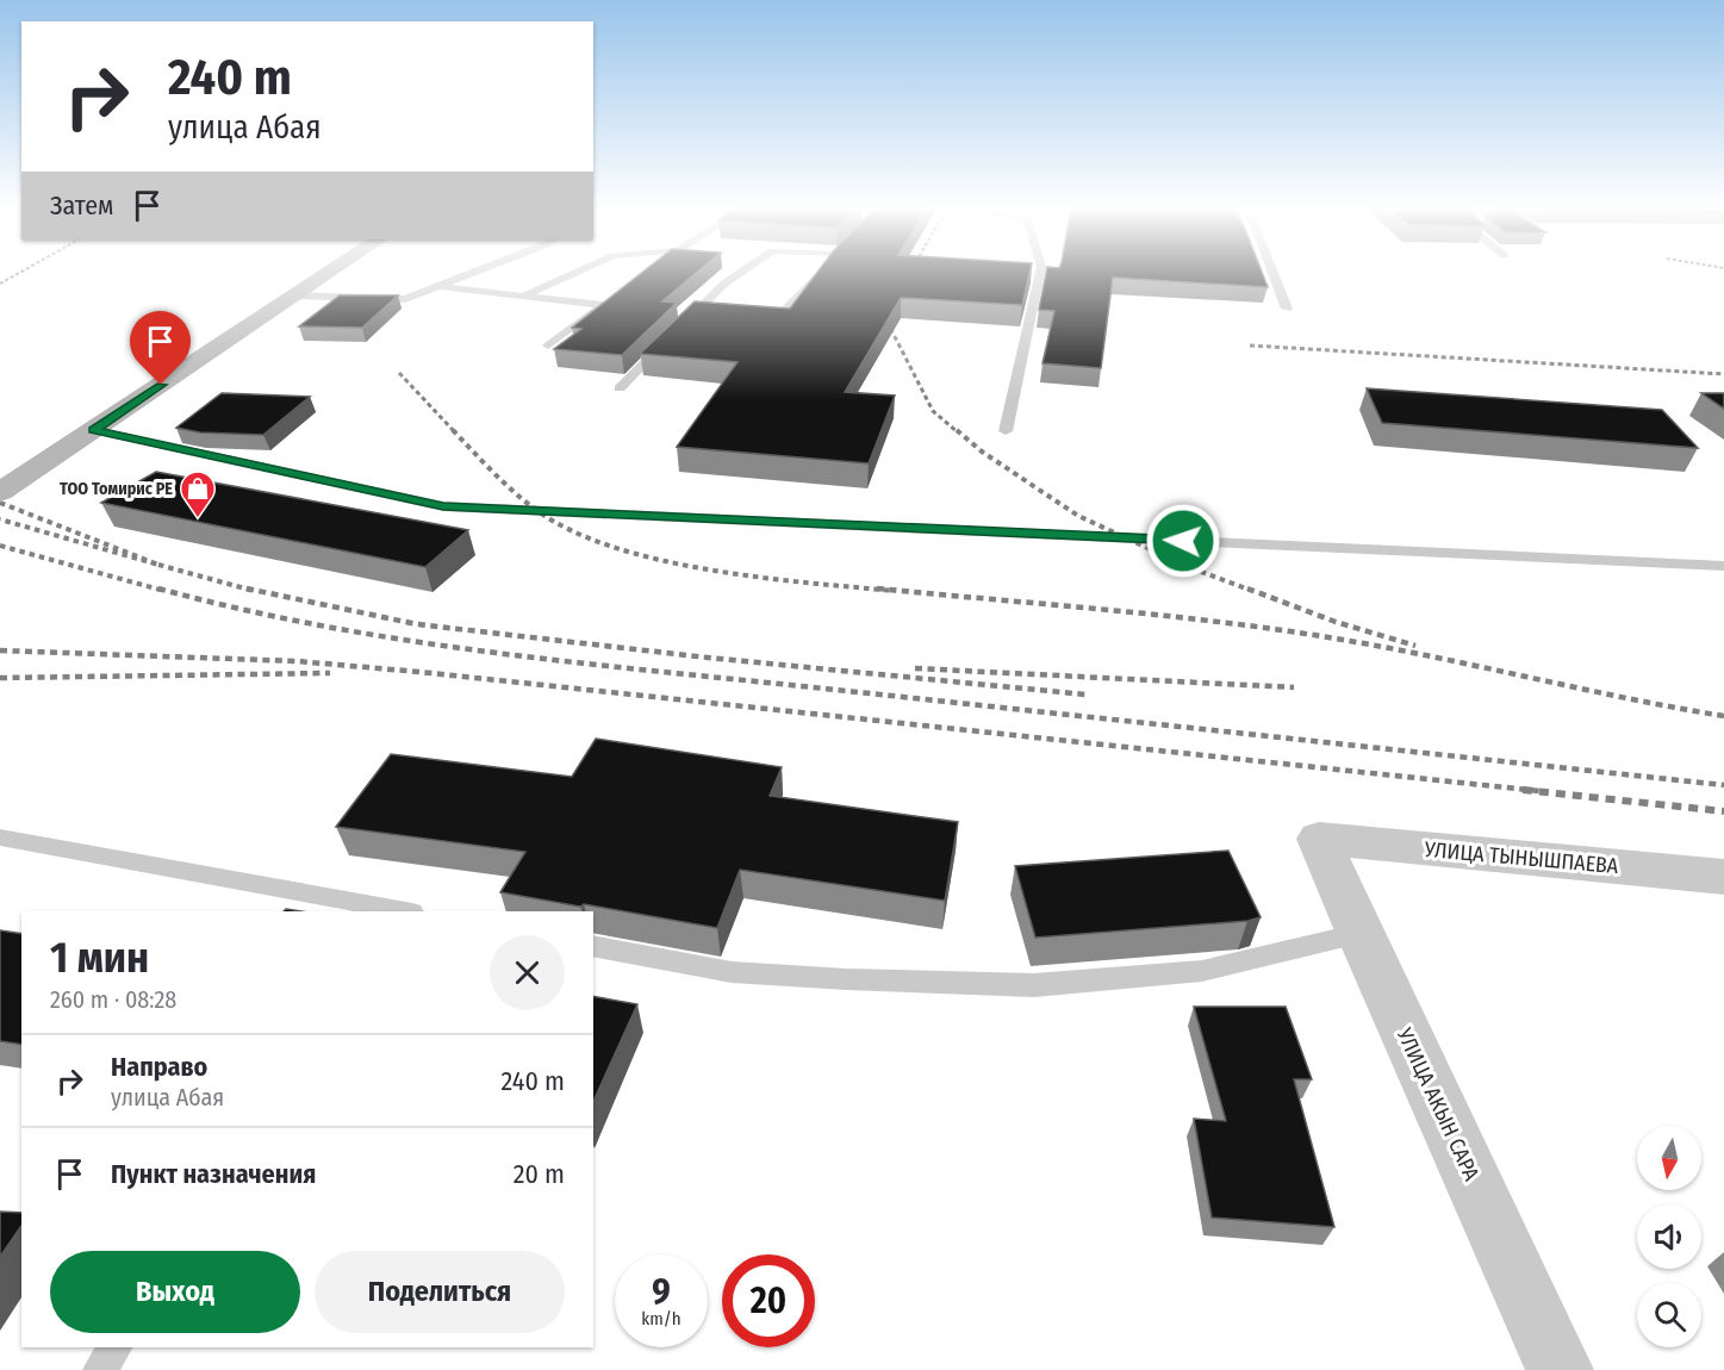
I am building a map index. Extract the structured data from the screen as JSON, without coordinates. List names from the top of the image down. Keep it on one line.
{"streets":{"street":["УЛИЦА ТЫНЫШПАЕВА","УЛИЦА АКЫН САРА"]},"crossings":[["УЛИЦА ТЫНЫШПАЕВА","УЛИЦА АКЫН САРА"]],"places":{"shop":["ТОО Томирис РЕ"]},"north":"bottom","page":{"turn":["240 m","улица Абая"],"then":"Затем","heading":["1 мин","260 m · 08:28"],"list":[{"name":"Направо","note":"улица Абая","value":"240 m"},{"name":"Пункт назначения","value":"20 m"}],"buttons":["Выход","Поделиться"],"speed":"9 km/h","limit":"20"}}
